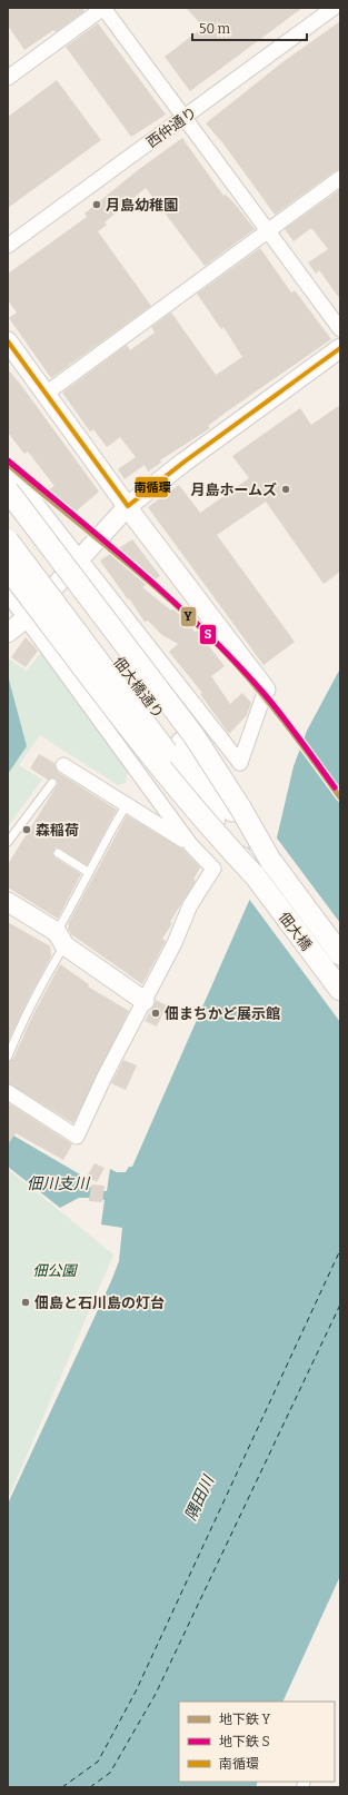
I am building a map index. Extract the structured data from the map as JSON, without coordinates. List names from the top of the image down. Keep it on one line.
{"streets":{"main road":["佃大橋通り","佃大橋"],"street":["西仲通り"]},"crossings":[["佃大橋通り","佃大橋"]],"water":["佃川支川","隅田川"],"parks":["佃公園"],"places":["月島幼稚園","月島ホームズ","森稲荷","佃まちかど展示館","佃島と石川島の灯台"],"lines":["transit line 南循環","metro line S","metro line Y"],"legend":["地下鉄 Y","地下鉄 S","南循環"],"scale_bar":"50 m"}
